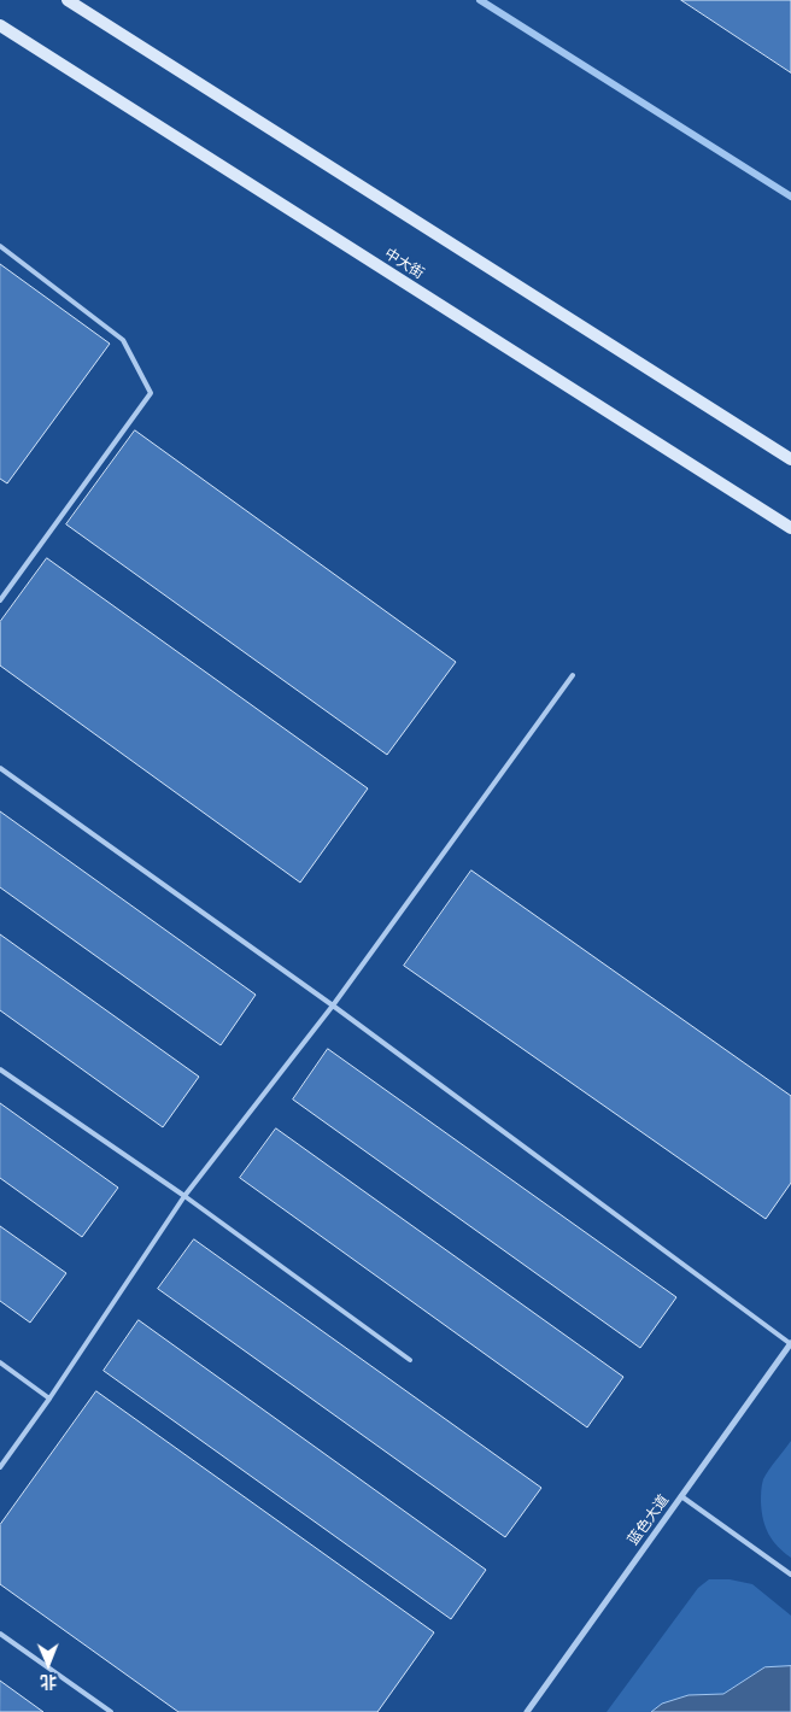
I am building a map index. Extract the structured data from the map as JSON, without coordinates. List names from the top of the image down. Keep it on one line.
{"streets":{"street":["中大街","蓝色大道"]},"north":"bottom"}
